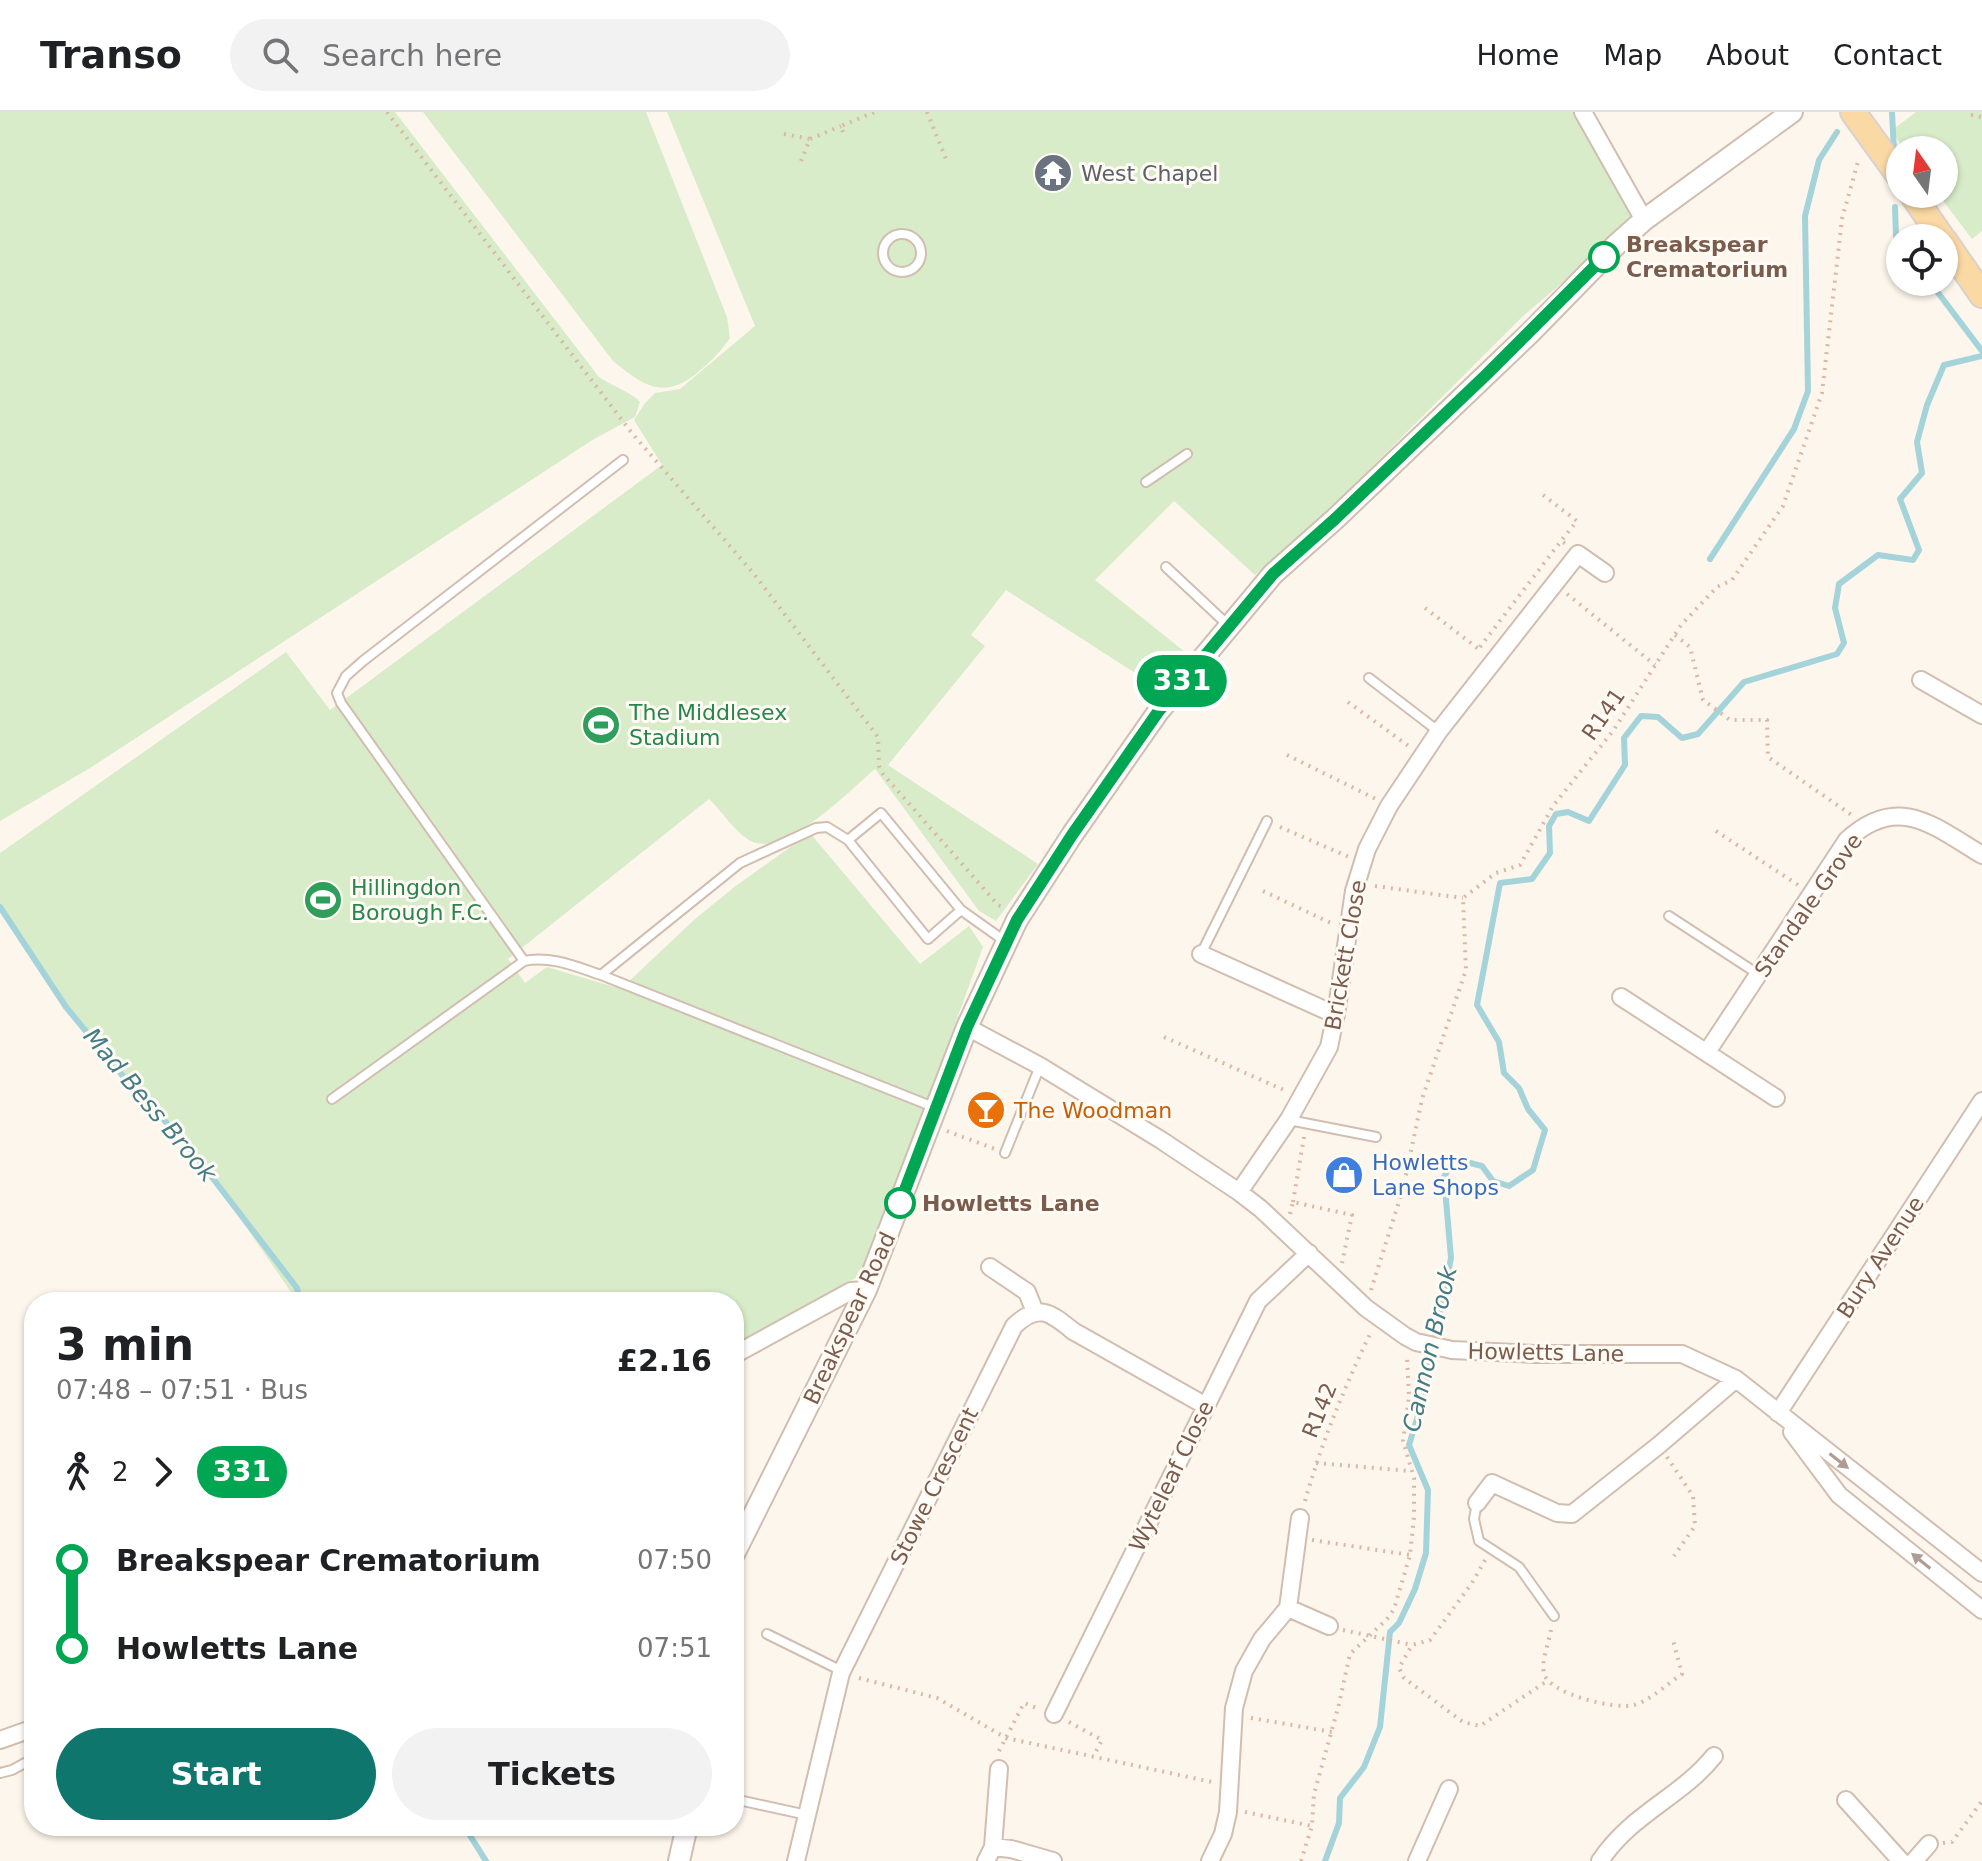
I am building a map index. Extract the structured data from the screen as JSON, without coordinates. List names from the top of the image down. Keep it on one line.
{"streets":{"street":["Standale Grove","Brickett Close","Bury Avenue","Breakspear Road","Howletts Lane","Wyteleaf Close","Stowe Crescent"],"path":["R141","R142"]},"crossings":[["Brickett Close","Howletts Lane"],["Bury Avenue","Howletts Lane"],["Breakspear Road","Howletts Lane"],["Howletts Lane","R142"],["Howletts Lane","Wyteleaf Close"]],"water":["Mad Bess Brook","Cannon Brook"],"places":{"temple":["West Chapel"],"other":["Breakspear Crematorium","Howletts Lane"],"sports":["The Middlesex Stadium","Hillingdon Borough F.C."],"bar":["The Woodman"],"shop":["Howletts Lane Shops"]},"lines":["bus line 331"],"north":"top","page":{"header":"Transo","search":"Search here","nav":["Home","Map","About","Contact"],"on_map":"331","heading":["3 min","07:48 – 07:51 · Bus","£2.16"],"legs":["2","331"],"list":[{"name":"Breakspear Crematorium","value":"07:50"},{"name":"Howletts Lane","value":"07:51"}],"buttons":["Start","Tickets"]}}
